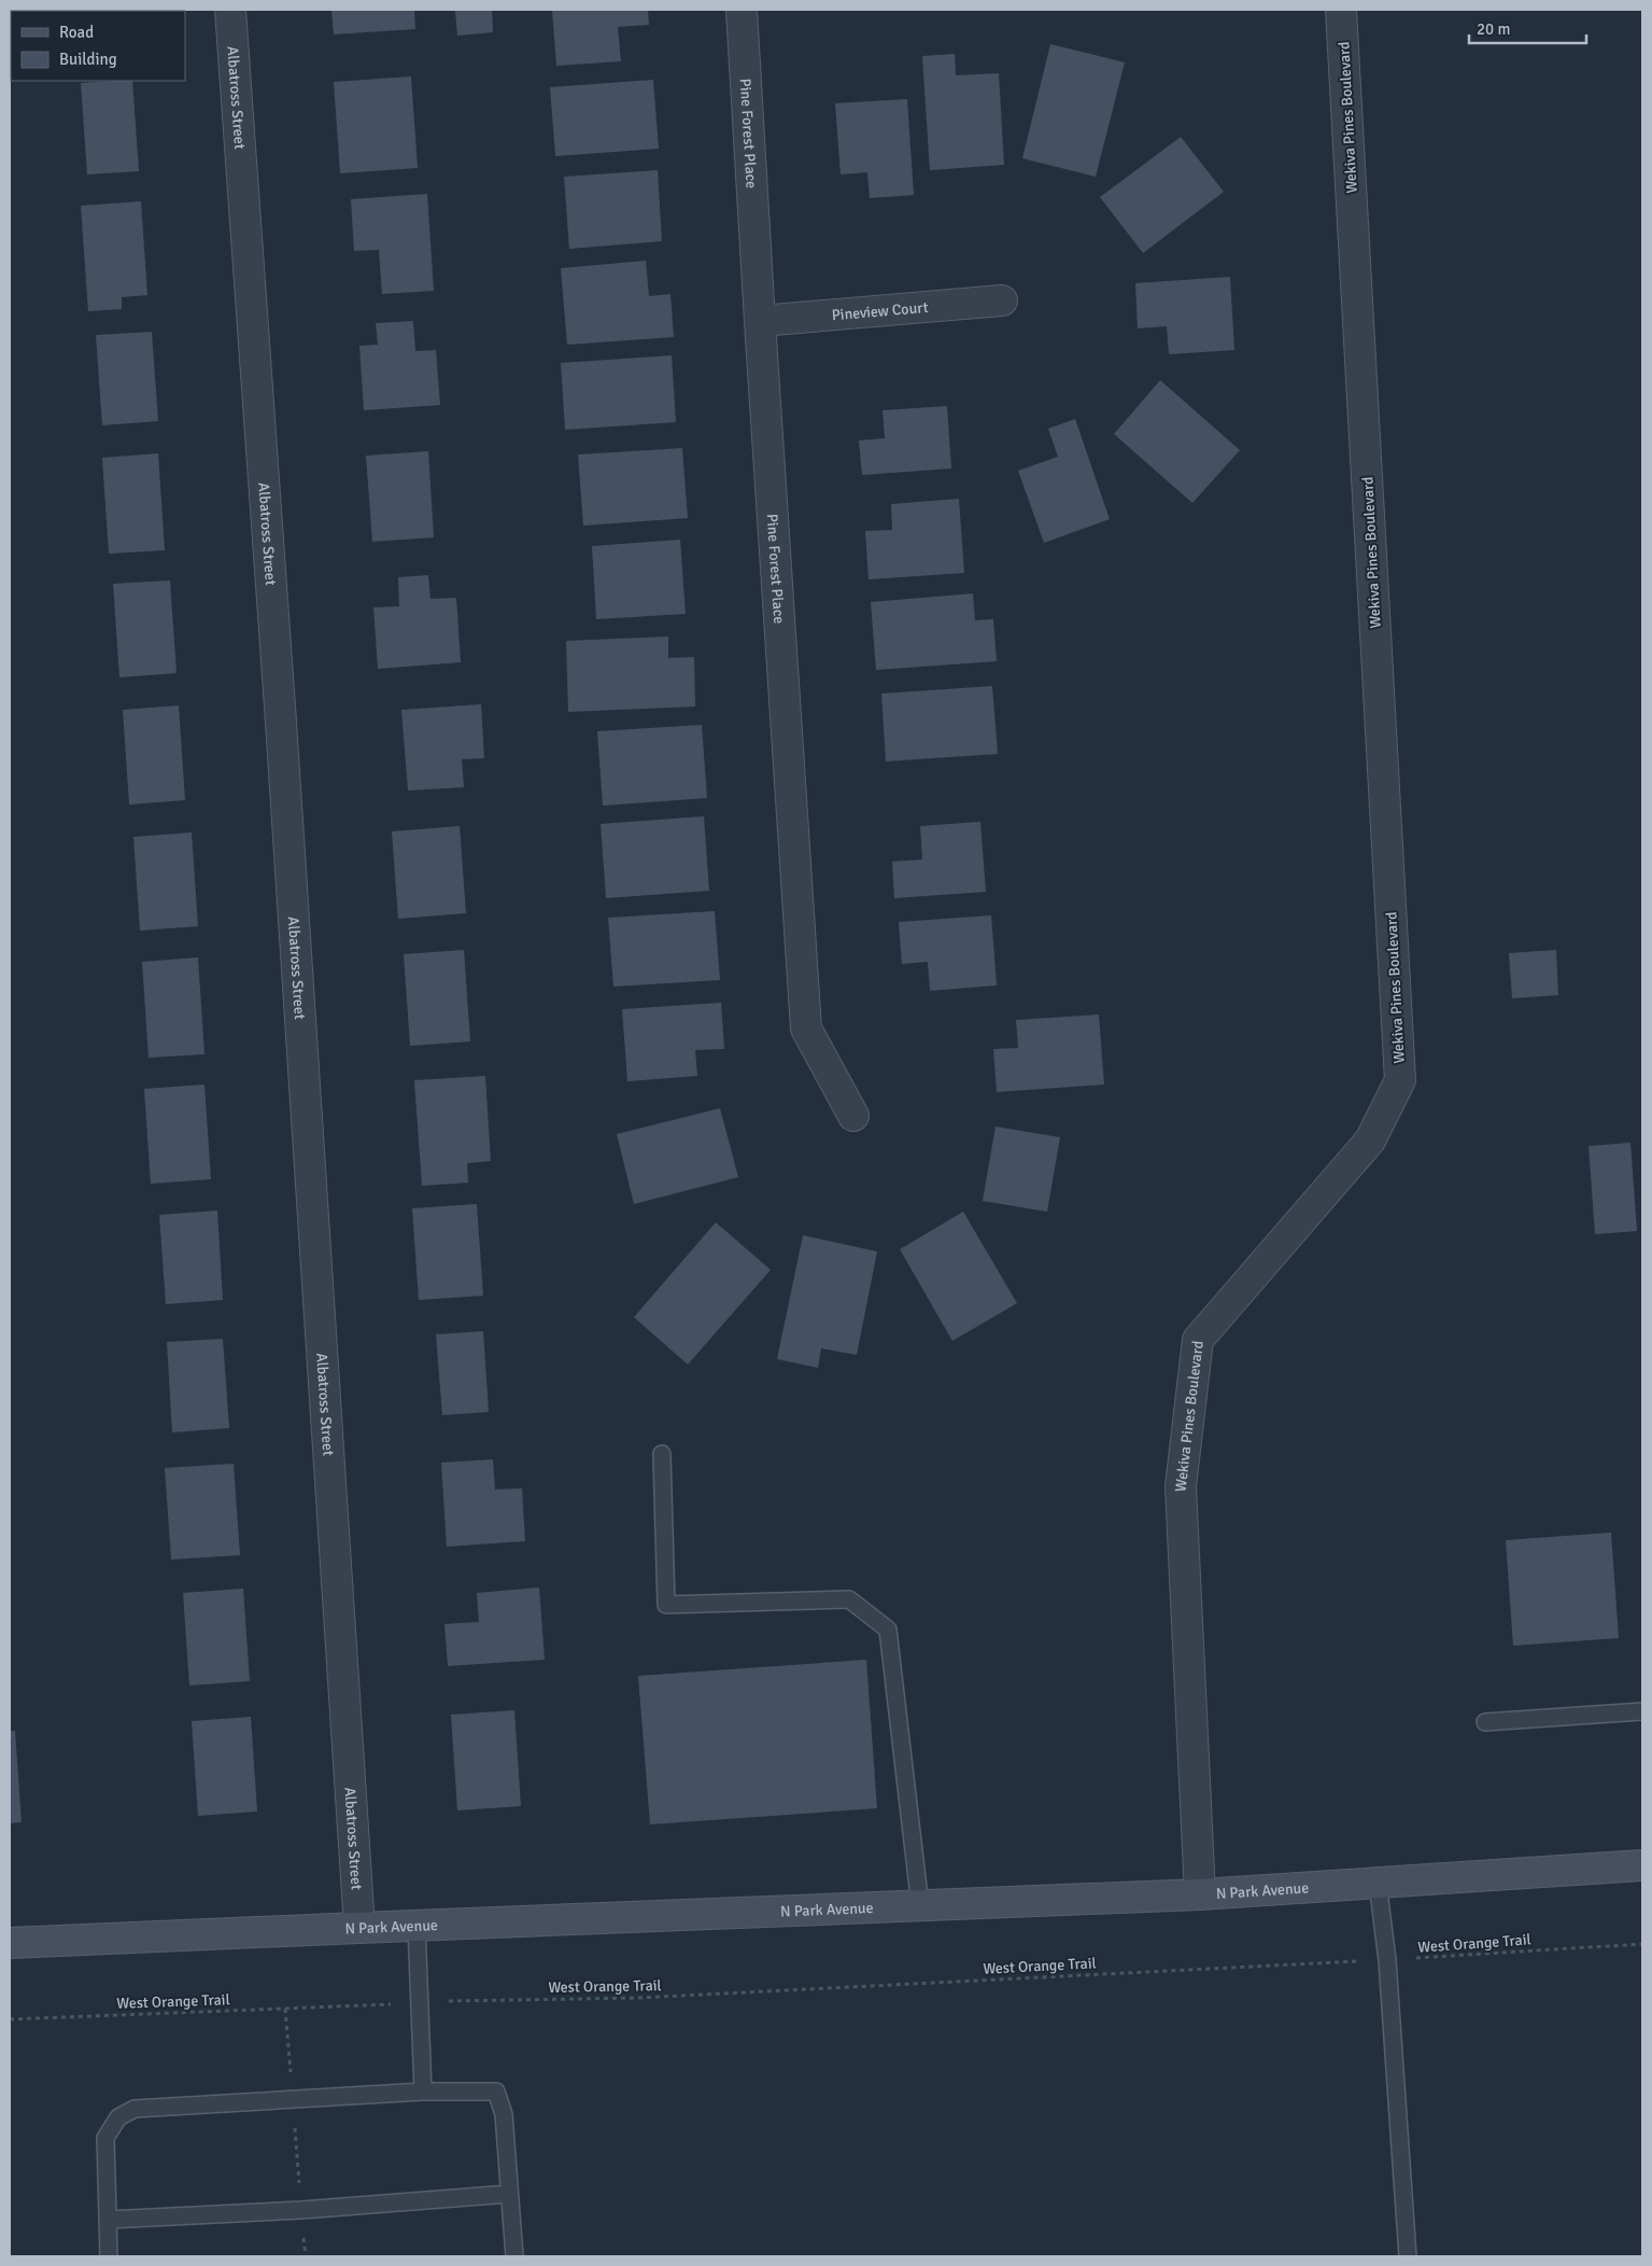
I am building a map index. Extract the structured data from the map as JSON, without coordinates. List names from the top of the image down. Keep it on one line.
{"streets":{"main road":["N Park Avenue"],"street":["Albatross Street","Wekiva Pines Boulevard","Pine Forest Place","Pineview Court"],"path":["West Orange Trail"]},"crossings":[["Albatross Street","N Park Avenue"],["Wekiva Pines Boulevard","N Park Avenue"],["Pine Forest Place","Pineview Court"]],"legend":["Road","Building"],"scale_bar":"20 m"}
